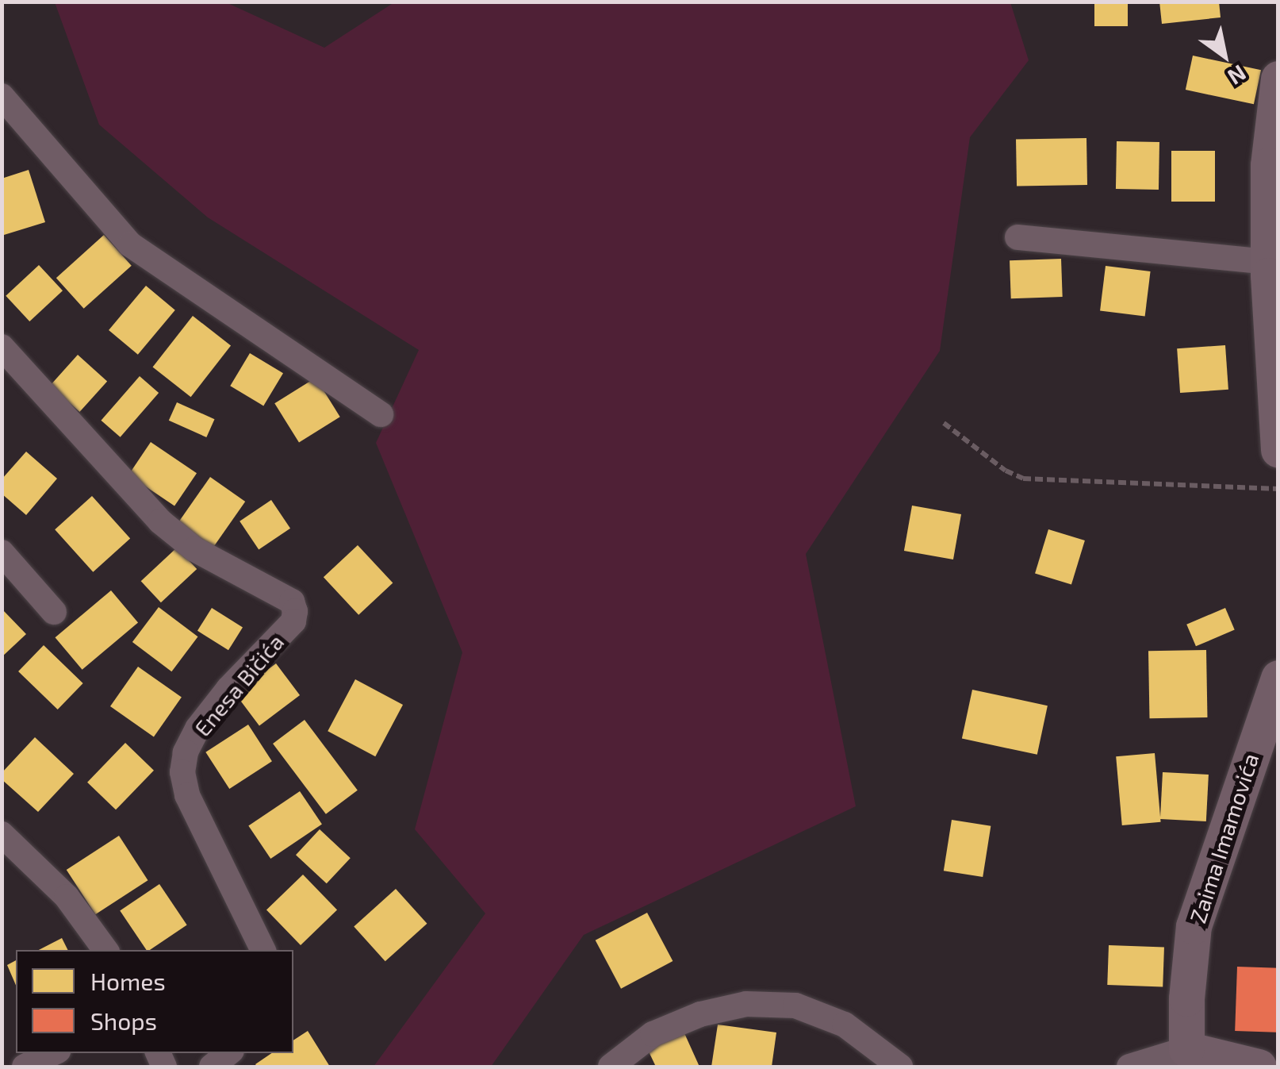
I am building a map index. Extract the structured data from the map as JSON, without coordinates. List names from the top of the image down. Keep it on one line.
{"streets":{"street":["Enesa Bičića","Zaima Imamovića"]},"legend":["Homes","Shops"],"north":"bottom right"}
